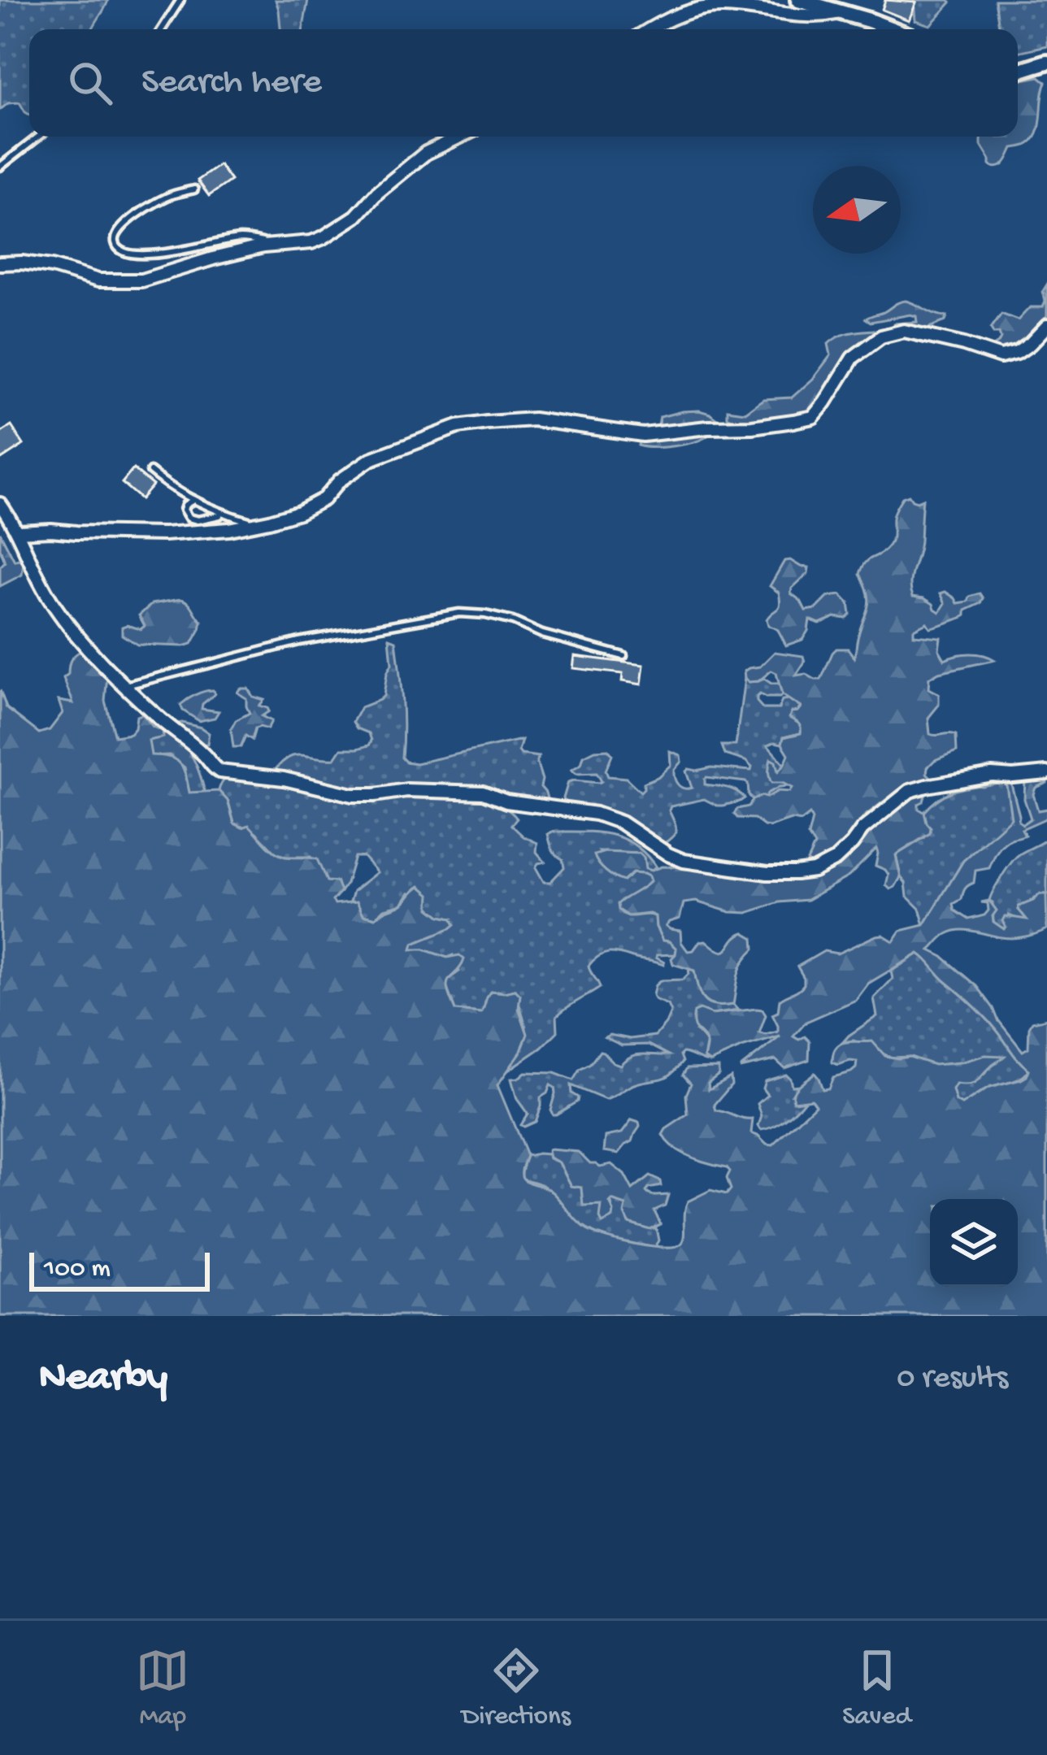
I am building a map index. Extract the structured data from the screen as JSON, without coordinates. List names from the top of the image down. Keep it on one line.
{"scale_bar":"100 m","north":"left","page":{"search":"Search here","scale":"100 m","heading":["Nearby","0 results"],"nav":["Map","Directions","Saved"]}}
